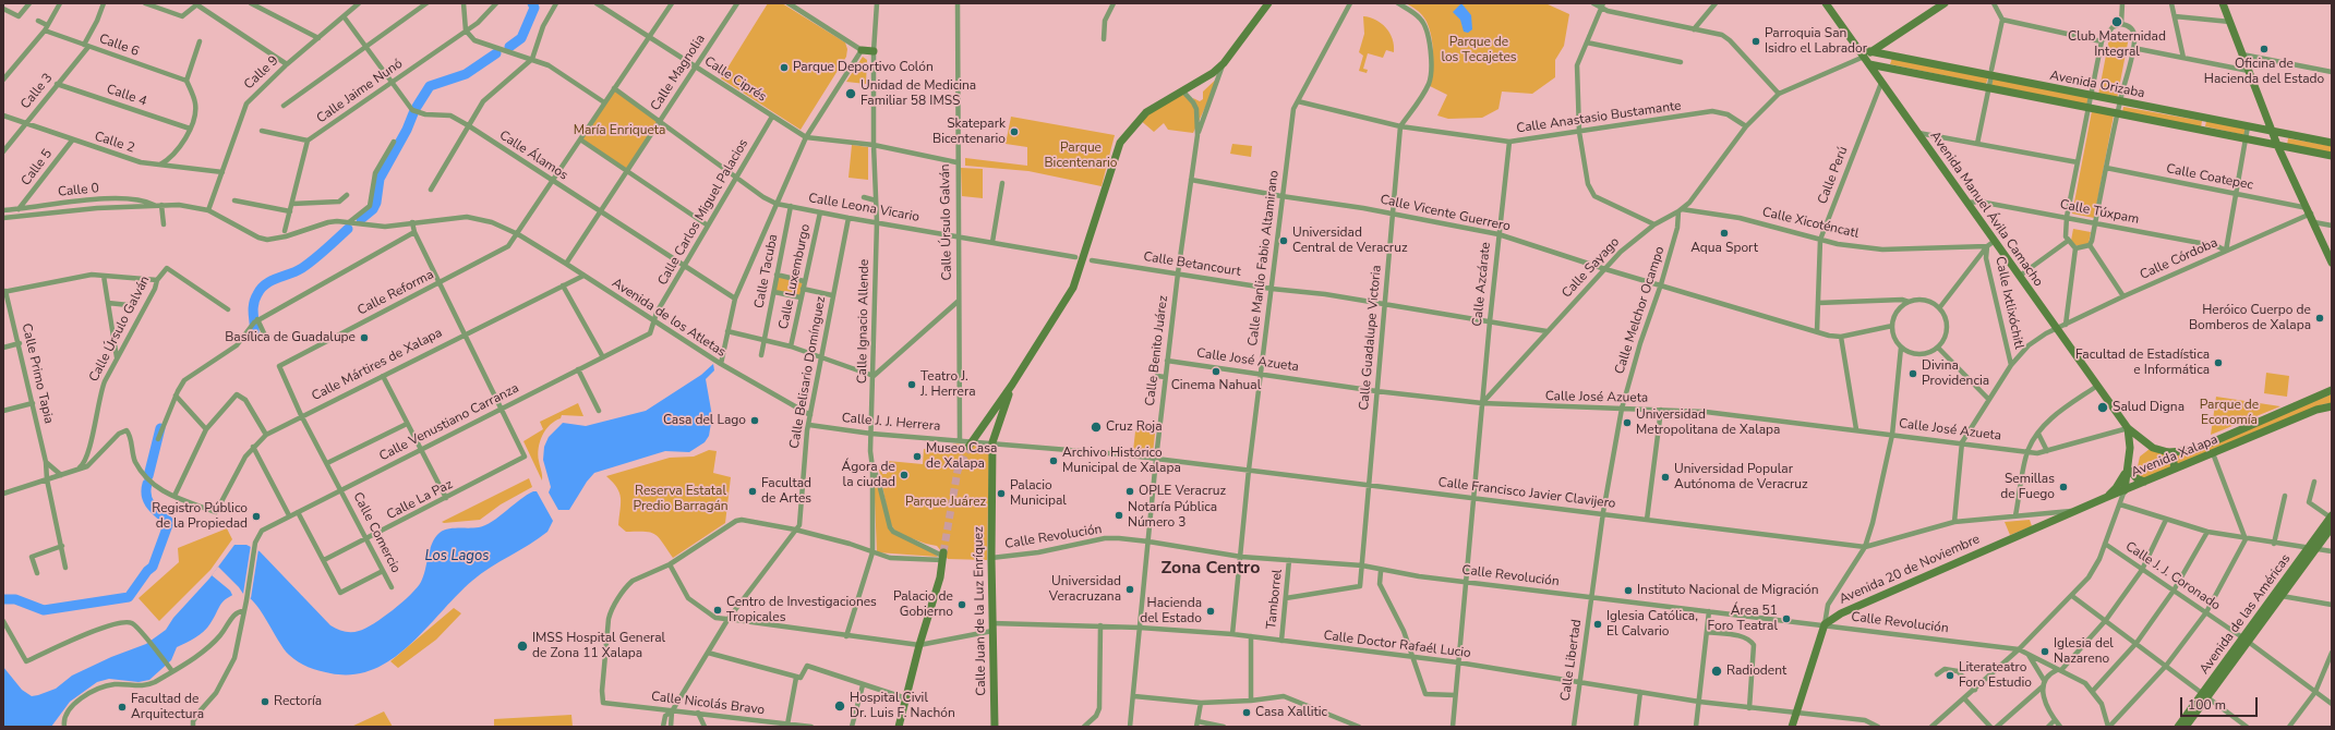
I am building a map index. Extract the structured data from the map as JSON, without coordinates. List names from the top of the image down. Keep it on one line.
{"streets":{"main road":["Avenida Orizaba","Avenida Manuel Ávila Camacho","Avenida Xalapa","Avenida 20 de Noviembre","Calle Juan de la Luz Enríquez","Avenida de las Américas"],"street":["Calle 6","Calle 9","Calle Magnolia","Calle Ciprés","Calle 3","Calle Jaime Nunó","Calle 4","Calle Anastasio Bustamante","Calle 2","Calle Álamos","Calle 5","Calle Perú","Calle Coatepec","Calle 0","Calle Leona Vicario","Calle Carlos Miguel Palacios","Calle Túxpam","Calle Vicente Guerrero","Calle Úrsulo Galván","Calle Xicoténcatl","Calle Manlio Fabio Altamirano","Calle Córdoba","Calle Betancourt","Calle Sayago","Calle Tacuba","Calle Luxemburgo","Calle Azcárate","Calle Reforma","Calle Ixtlixóchitl","Calle Melchor Ocampo","Avenida de los Atletas","Calle Ignacio Allende","Calle Guadalupe Victoria","Calle Benito Juárez","Calle José Azueta","Calle Mártires de Xalapa","Calle Belisario Domínguez","Calle Primo Tapia","Calle Venustiano Carranza","Calle J. J. Herrera","Calle Francisco Javier Clavijero","Calle La Paz","Calle Comercio","Calle Revolución","Calle J. J. Coronado","Tamborrel","Calle Doctor Rafaél Lucio","Calle Libertad","Calle Nicolás Bravo"]},"crossings":[["Calle 6","Calle 3"],["Calle 9","Calle 2"],["Calle 9","Calle Álamos"],["Calle 9","Avenida de los Atletas"],["Calle Magnolia","Calle Ciprés"],["Calle Magnolia","Calle Álamos"],["Calle Magnolia","Avenida de los Atletas"],["Calle Ciprés","Calle Carlos Miguel Palacios"],["Calle Ciprés","Calle Úrsulo Galván"],["Calle Ciprés","Calle Reforma"],["Calle Ciprés","Calle Ignacio Allende"],["Avenida Orizaba","Avenida Manuel Ávila Camacho"],["Calle 3","Calle 4"],["Calle 3","Calle 2"],["Calle Jaime Nunó","Calle Álamos"],["Calle Anastasio Bustamante","Calle Manlio Fabio Altamirano"],["Calle Anastasio Bustamante","Calle Sayago"],["Calle Anastasio Bustamante","Calle Azcárate"],["Calle Anastasio Bustamante","Calle Guadalupe Victoria"],["Calle 2","Calle 5"],["Calle Álamos","Calle Carlos Miguel Palacios"],["Calle Álamos","Calle Reforma"],["Calle 5","Calle 0"],["Calle Perú","Avenida Manuel Ávila Camacho"],["Calle Perú","Calle Vicente Guerrero"],["Calle Perú","Calle Xicoténcatl"],["Calle Coatepec","Calle Córdoba"],["Calle 0","Avenida de los Atletas"],["Calle Leona Vicario","Calle Úrsulo Galván"],["Calle Leona Vicario","Calle Tacuba"],["Calle Leona Vicario","Calle Luxemburgo"],["Calle Leona Vicario","Calle Ignacio Allende"],["Calle Leona Vicario","Calle Belisario Domínguez"],["Avenida Manuel Ávila Camacho","Calle Túxpam"],["Avenida Manuel Ávila Camacho","Calle Córdoba"],["Avenida Manuel Ávila Camacho","Calle Sayago"],["Avenida Manuel Ávila Camacho","Calle José Azueta"],["Avenida Manuel Ávila Camacho","Avenida Xalapa"],["Avenida Manuel Ávila Camacho","Avenida 20 de Noviembre"],["Calle Carlos Miguel Palacios","Avenida de los Atletas"],["Calle Carlos Miguel Palacios","Calle Venustiano Carranza"],["Calle Túxpam","Calle Córdoba"],["Calle Vicente Guerrero","Calle Manlio Fabio Altamirano"],["Calle Vicente Guerrero","Calle Sayago"],["Calle Vicente Guerrero","Calle Azcárate"],["Calle Vicente Guerrero","Calle Melchor Ocampo"],["Calle Vicente Guerrero","Calle Guadalupe Victoria"],["Calle Vicente Guerrero","Calle Benito Juárez"],["Calle Úrsulo Galván","Calle J. J. Herrera"],["Calle Xicoténcatl","Calle Sayago"],["Calle Xicoténcatl","Calle Ixtlixóchitl"],["Calle Xicoténcatl","Calle Melchor Ocampo"],["Calle Manlio Fabio Altamirano","Calle Betancourt"],["Calle Manlio Fabio Altamirano","Calle José Azueta"],["Calle Manlio Fabio Altamirano","Calle Francisco Javier Clavijero"],["Calle Manlio Fabio Altamirano","Calle Revolución"],["Calle Manlio Fabio Altamirano","Calle Doctor Rafaél Lucio"],["Calle Córdoba","Calle Ixtlixóchitl"],["Calle Córdoba","Calle José Azueta"],["Calle Betancourt","Calle Sayago"],["Calle Betancourt","Calle Azcárate"],["Calle Betancourt","Calle Guadalupe Victoria"],["Calle Betancourt","Calle Benito Juárez"],["Calle Sayago","Calle Azcárate"],["Calle Sayago","Calle Melchor Ocampo"],["Calle Sayago","Calle José Azueta"],["Calle Azcárate","Calle José Azueta"],["Calle Reforma","Avenida de los Atletas"],["Calle Reforma","Calle Comercio"],["Calle Melchor Ocampo","Calle José Azueta"],["Calle Melchor Ocampo","Calle Francisco Javier Clavijero"],["Calle Melchor Ocampo","Calle Revolución"],["Calle Melchor Ocampo","Calle Libertad"],["Avenida de los Atletas","Calle Mártires de Xalapa"],["Avenida de los Atletas","Calle Belisario Domínguez"],["Avenida de los Atletas","Calle Venustiano Carranza"],["Calle Ignacio Allende","Calle J. J. Herrera"],["Calle Ignacio Allende","Calle Doctor Rafaél Lucio"],["Calle Guadalupe Victoria","Calle José Azueta"],["Calle Guadalupe Victoria","Calle Francisco Javier Clavijero"],["Calle Guadalupe Victoria","Calle Revolución"],["Calle Guadalupe Victoria","Tamborrel"],["Calle Benito Juárez","Calle José Azueta"],["Calle Benito Juárez","Calle Francisco Javier Clavijero"],["Calle Benito Juárez","Calle Revolución"],["Calle Benito Juárez","Calle Doctor Rafaél Lucio"],["Calle Mártires de Xalapa","Calle Comercio"],["Calle Belisario Domínguez","Calle J. J. Herrera"],["Calle Venustiano Carranza","Calle La Paz"],["Calle Venustiano Carranza","Calle Comercio"],["Calle J. J. Herrera","Calle Francisco Javier Clavijero"],["Avenida Xalapa","Avenida 20 de Noviembre"],["Calle Francisco Javier Clavijero","Avenida 20 de Noviembre"],["Calle Francisco Javier Clavijero","Calle Juan de la Luz Enríquez"],["Calle La Paz","Calle Comercio"],["Calle Revolución","Avenida 20 de Noviembre"],["Calle Revolución","Tamborrel"],["Calle Revolución","Calle Juan de la Luz Enríquez"],["Calle Revolución","Calle Libertad"],["Calle J. J. Coronado","Avenida de las Américas"],["Tamborrel","Calle Doctor Rafaél Lucio"],["Calle Juan de la Luz Enríquez","Calle Doctor Rafaél Lucio"],["Calle Doctor Rafaél Lucio","Calle Libertad"],["Calle Doctor Rafaél Lucio","Calle Nicolás Bravo"]],"districts":["Zona Centro"],"water":["Los Lagos"],"parks":["Parque de los Tecajetes","María Enriqueta","Parque Bicentenario","Parque de Economía","Reserva Estatal Predio Barragán","Parque Juárez"],"places":["Club Maternidad Integral","Parroquia San Isidro el Labrador","Oficina de Hacienda del Estado","Parque Deportivo Colón","Unidad de Medicina Familiar 58 IMSS","Skatepark Bicentenario","Aqua Sport","Universidad Central de Veracruz","Heróico Cuerpo de Bomberos de Xalapa","Basílica de Guadalupe","Facultad de Estadística e Informática","Cinema Nahual","Divina Providencia","Teatro J. J. Herrera","Salud Digna","Casa del Lago","Universidad Metropolitana de Xalapa","Cruz Roja","Museo Casa de Xalapa","Archivo Histórico Municipal de Xalapa","Ágora de la ciudad","Universidad Popular Autónoma de Veracruz","Semillas de Fuego","Facultad de Artes","OPLE Veracruz","Palacio Municipal","Notaría Pública Número 3","Registro Público de la Propiedad","Universidad Veracruzana","Instituto Nacional de Migración","Palacio de Gobierno","Centro de Investigaciones Tropicales","Hacienda del Estado","Área 51 Foro Teatral","Iglesia Católica, El Calvario","IMSS Hospital General de Zona 11 Xalapa","Iglesia del Nazareno","Radiodent","Literateatro Foro Estudio","Rectoría","Hospital Civil Dr. Luis F. Nachón","Facultad de Arquitectura","Casa Xallitic"],"scale_bar":"100 m"}
